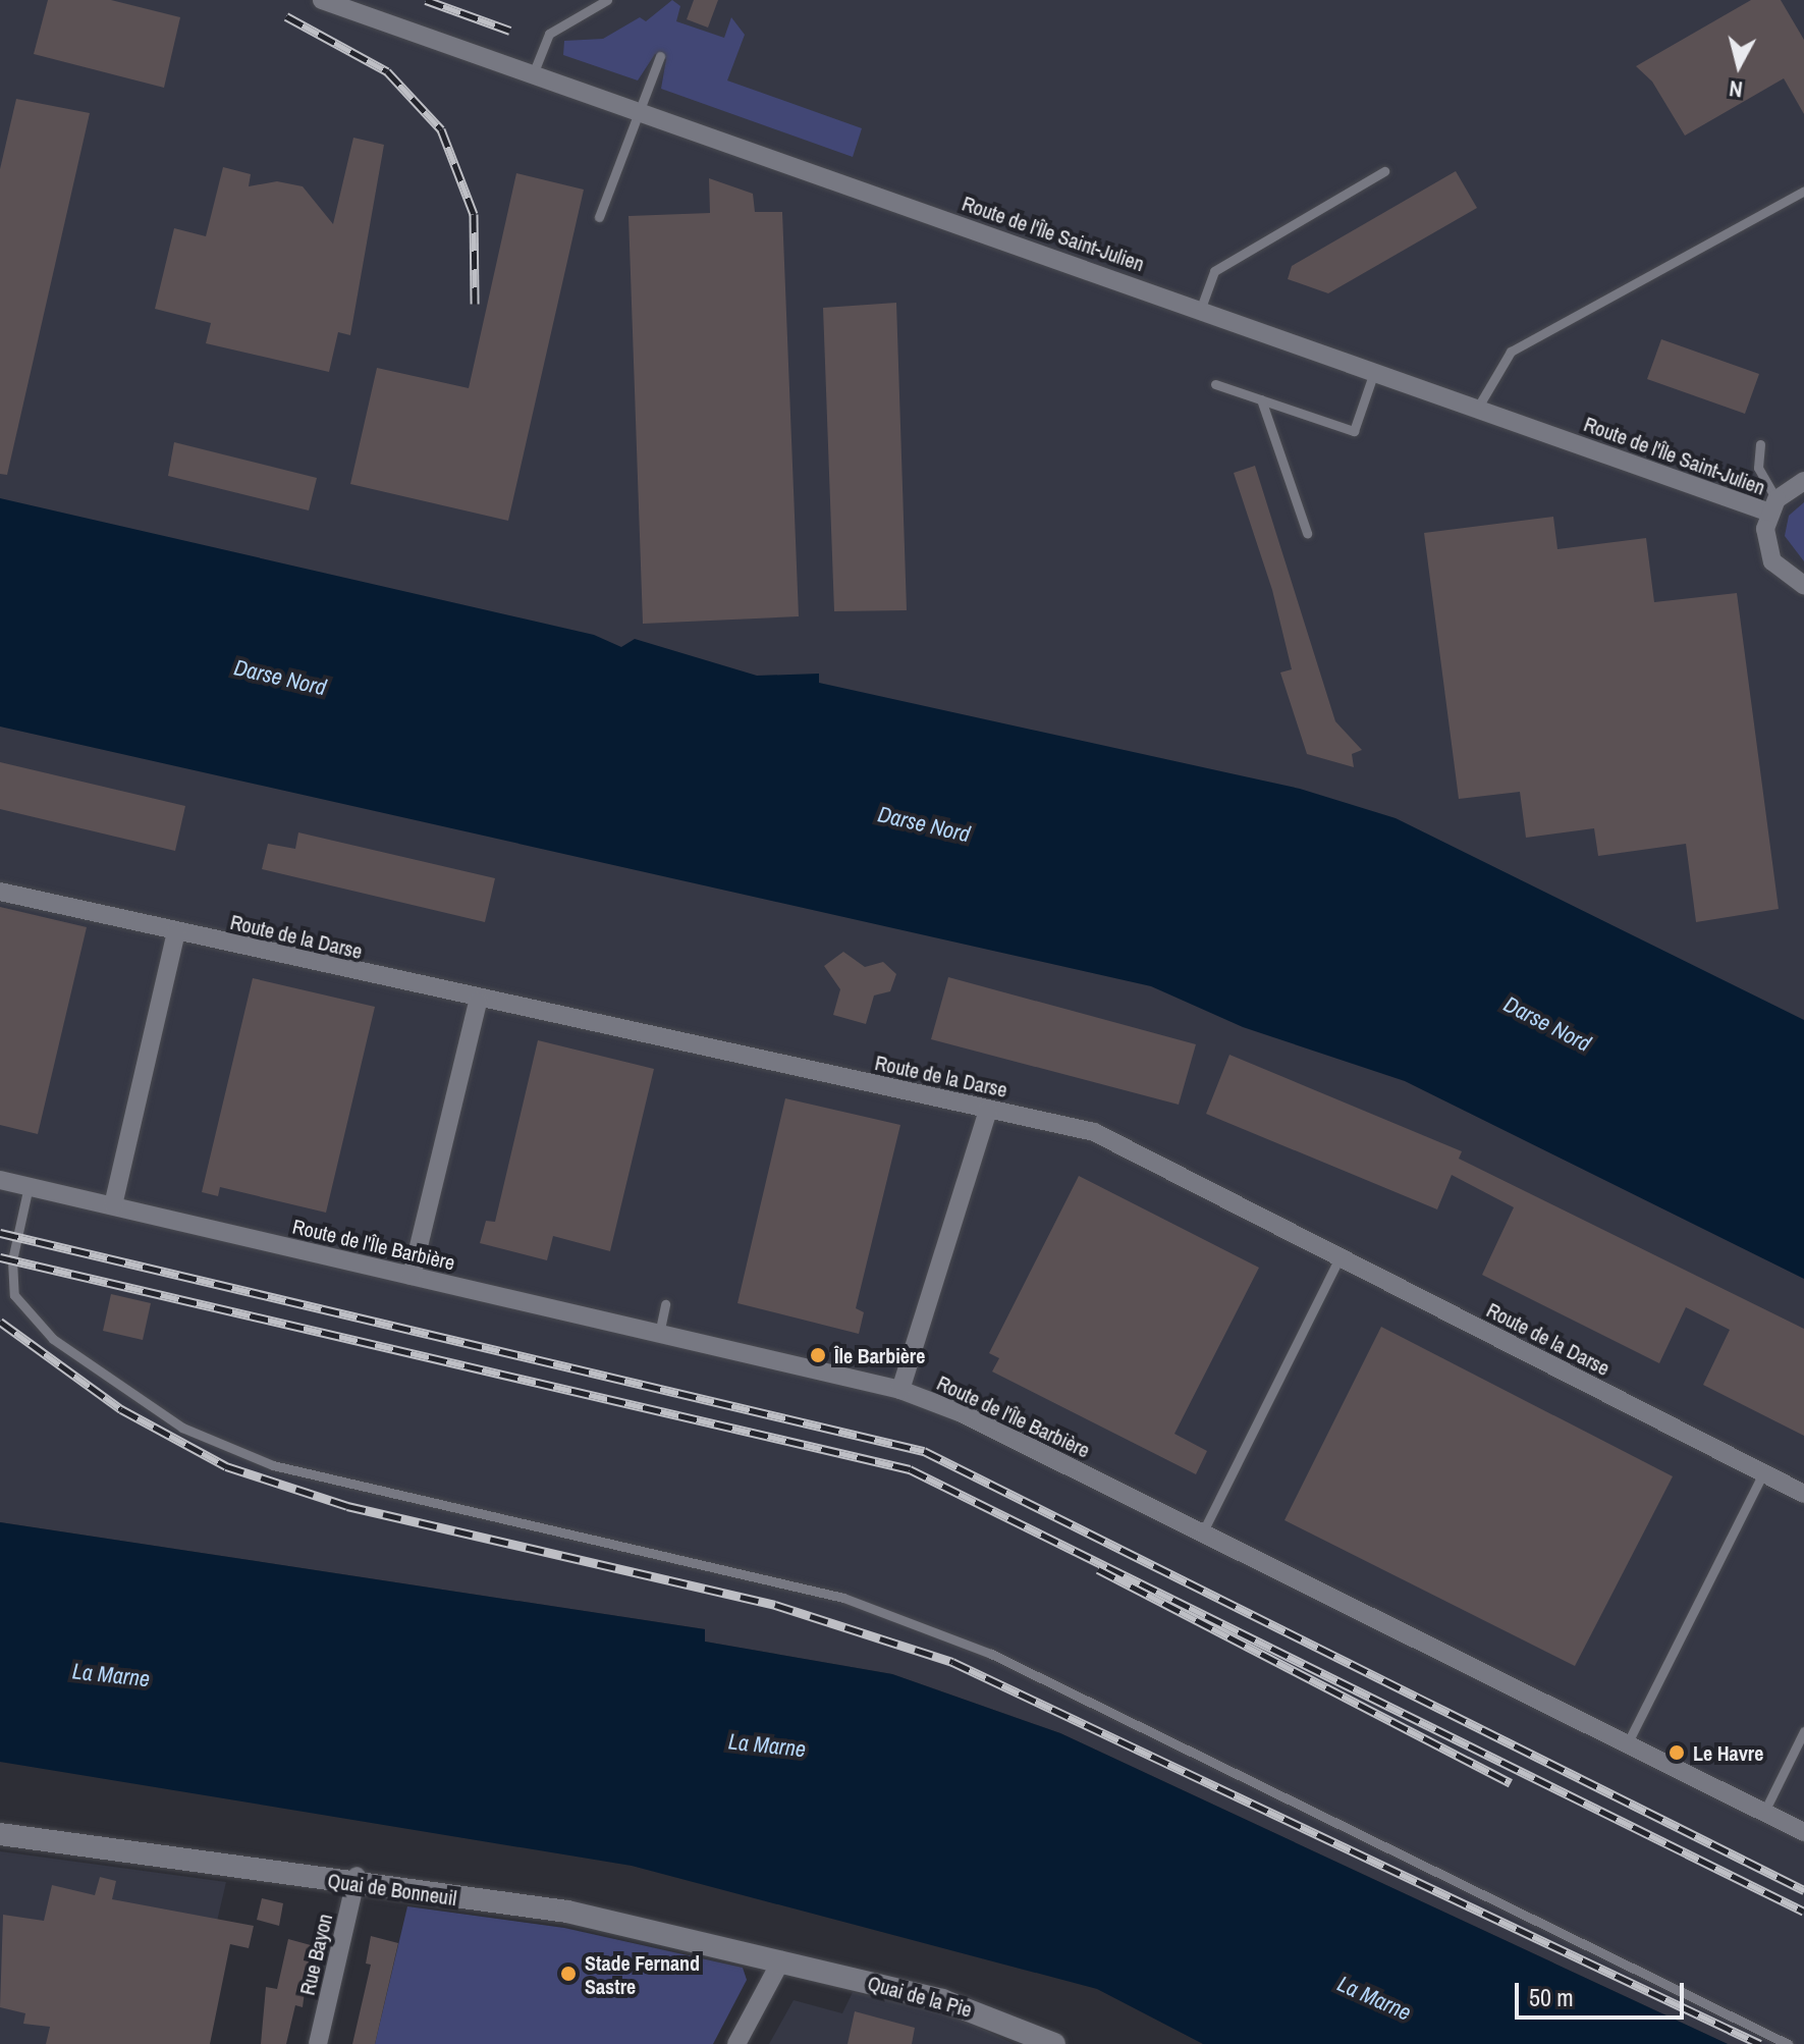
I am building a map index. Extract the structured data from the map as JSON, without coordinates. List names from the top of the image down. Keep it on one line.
{"streets":{"street":["Route de l'Île Saint-Julien","Route de la Darse","Route de l'Île Barbière","Quai de Bonneuil","Rue Bayon","Quai de la Pie"]},"crossings":[["Quai de Bonneuil","Rue Bayon"],["Quai de Bonneuil","Quai de la Pie"]],"water":["Darse Nord","La Marne"],"places":["Île Barbière","Le Havre","Stade Fernand Sastre"],"scale_bar":"50 m","north":"bottom"}
